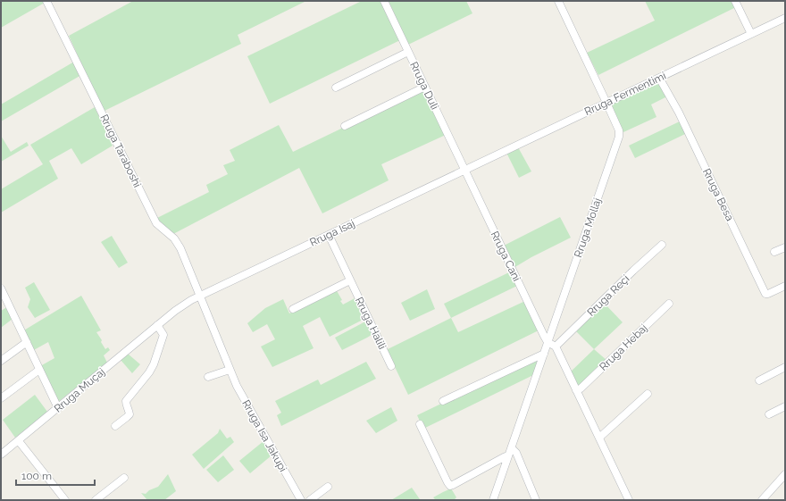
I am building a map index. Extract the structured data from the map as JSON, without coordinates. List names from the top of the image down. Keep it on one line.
{"streets":{"street":["Rruga Duli","Rruga Fermentimi","Rruga Taraboshi","Rruga Besa","Rruga Mollaj","Rruga Isaj","Rruga Cani","Rruga Reçi","Rruga Halili","Rruga Hebaj","Rruga Muçaj","Rruga Isa Jakupi"]},"crossings":[["Rruga Duli","Rruga Fermentimi"],["Rruga Duli","Rruga Isaj"],["Rruga Duli","Rruga Cani"],["Rruga Fermentimi","Rruga Besa"],["Rruga Fermentimi","Rruga Mollaj"],["Rruga Fermentimi","Rruga Isaj"],["Rruga Fermentimi","Rruga Cani"],["Rruga Taraboshi","Rruga Isaj"],["Rruga Taraboshi","Rruga Muçaj"],["Rruga Taraboshi","Rruga Isa Jakupi"],["Rruga Mollaj","Rruga Cani"],["Rruga Isaj","Rruga Cani"],["Rruga Isaj","Rruga Halili"],["Rruga Isaj","Rruga Muçaj"],["Rruga Isaj","Rruga Isa Jakupi"],["Rruga Muçaj","Rruga Isa Jakupi"]],"scale_bar":"100 m"}
